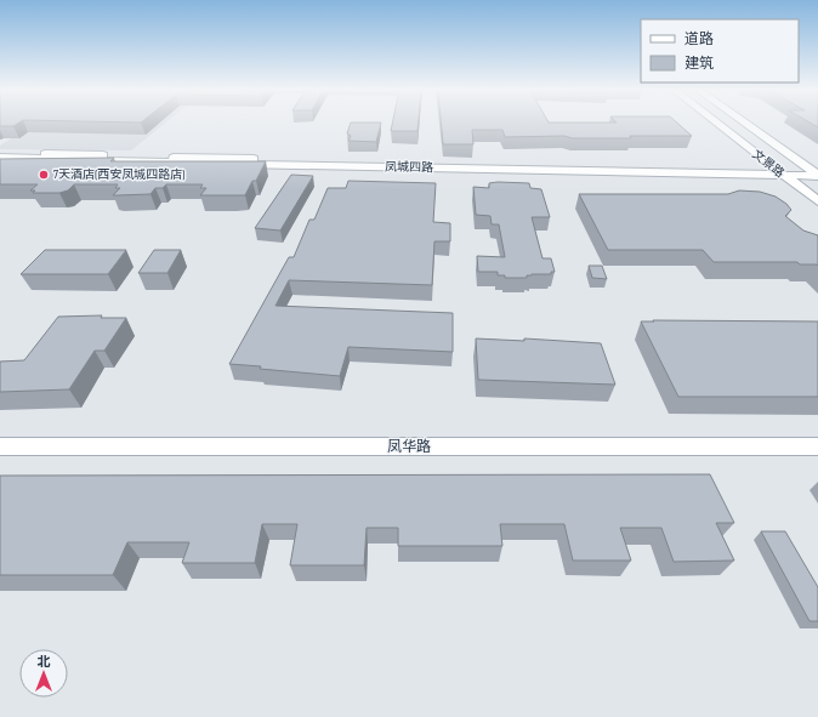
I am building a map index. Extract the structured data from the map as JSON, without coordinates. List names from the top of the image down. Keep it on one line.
{"streets":{"street":["文景路","凤城四路","凤华路"]},"crossings":[["文景路","凤城四路"]],"places":["7天酒店(西安凤城四路店)"],"legend":["道路","建筑"],"north":"top"}
